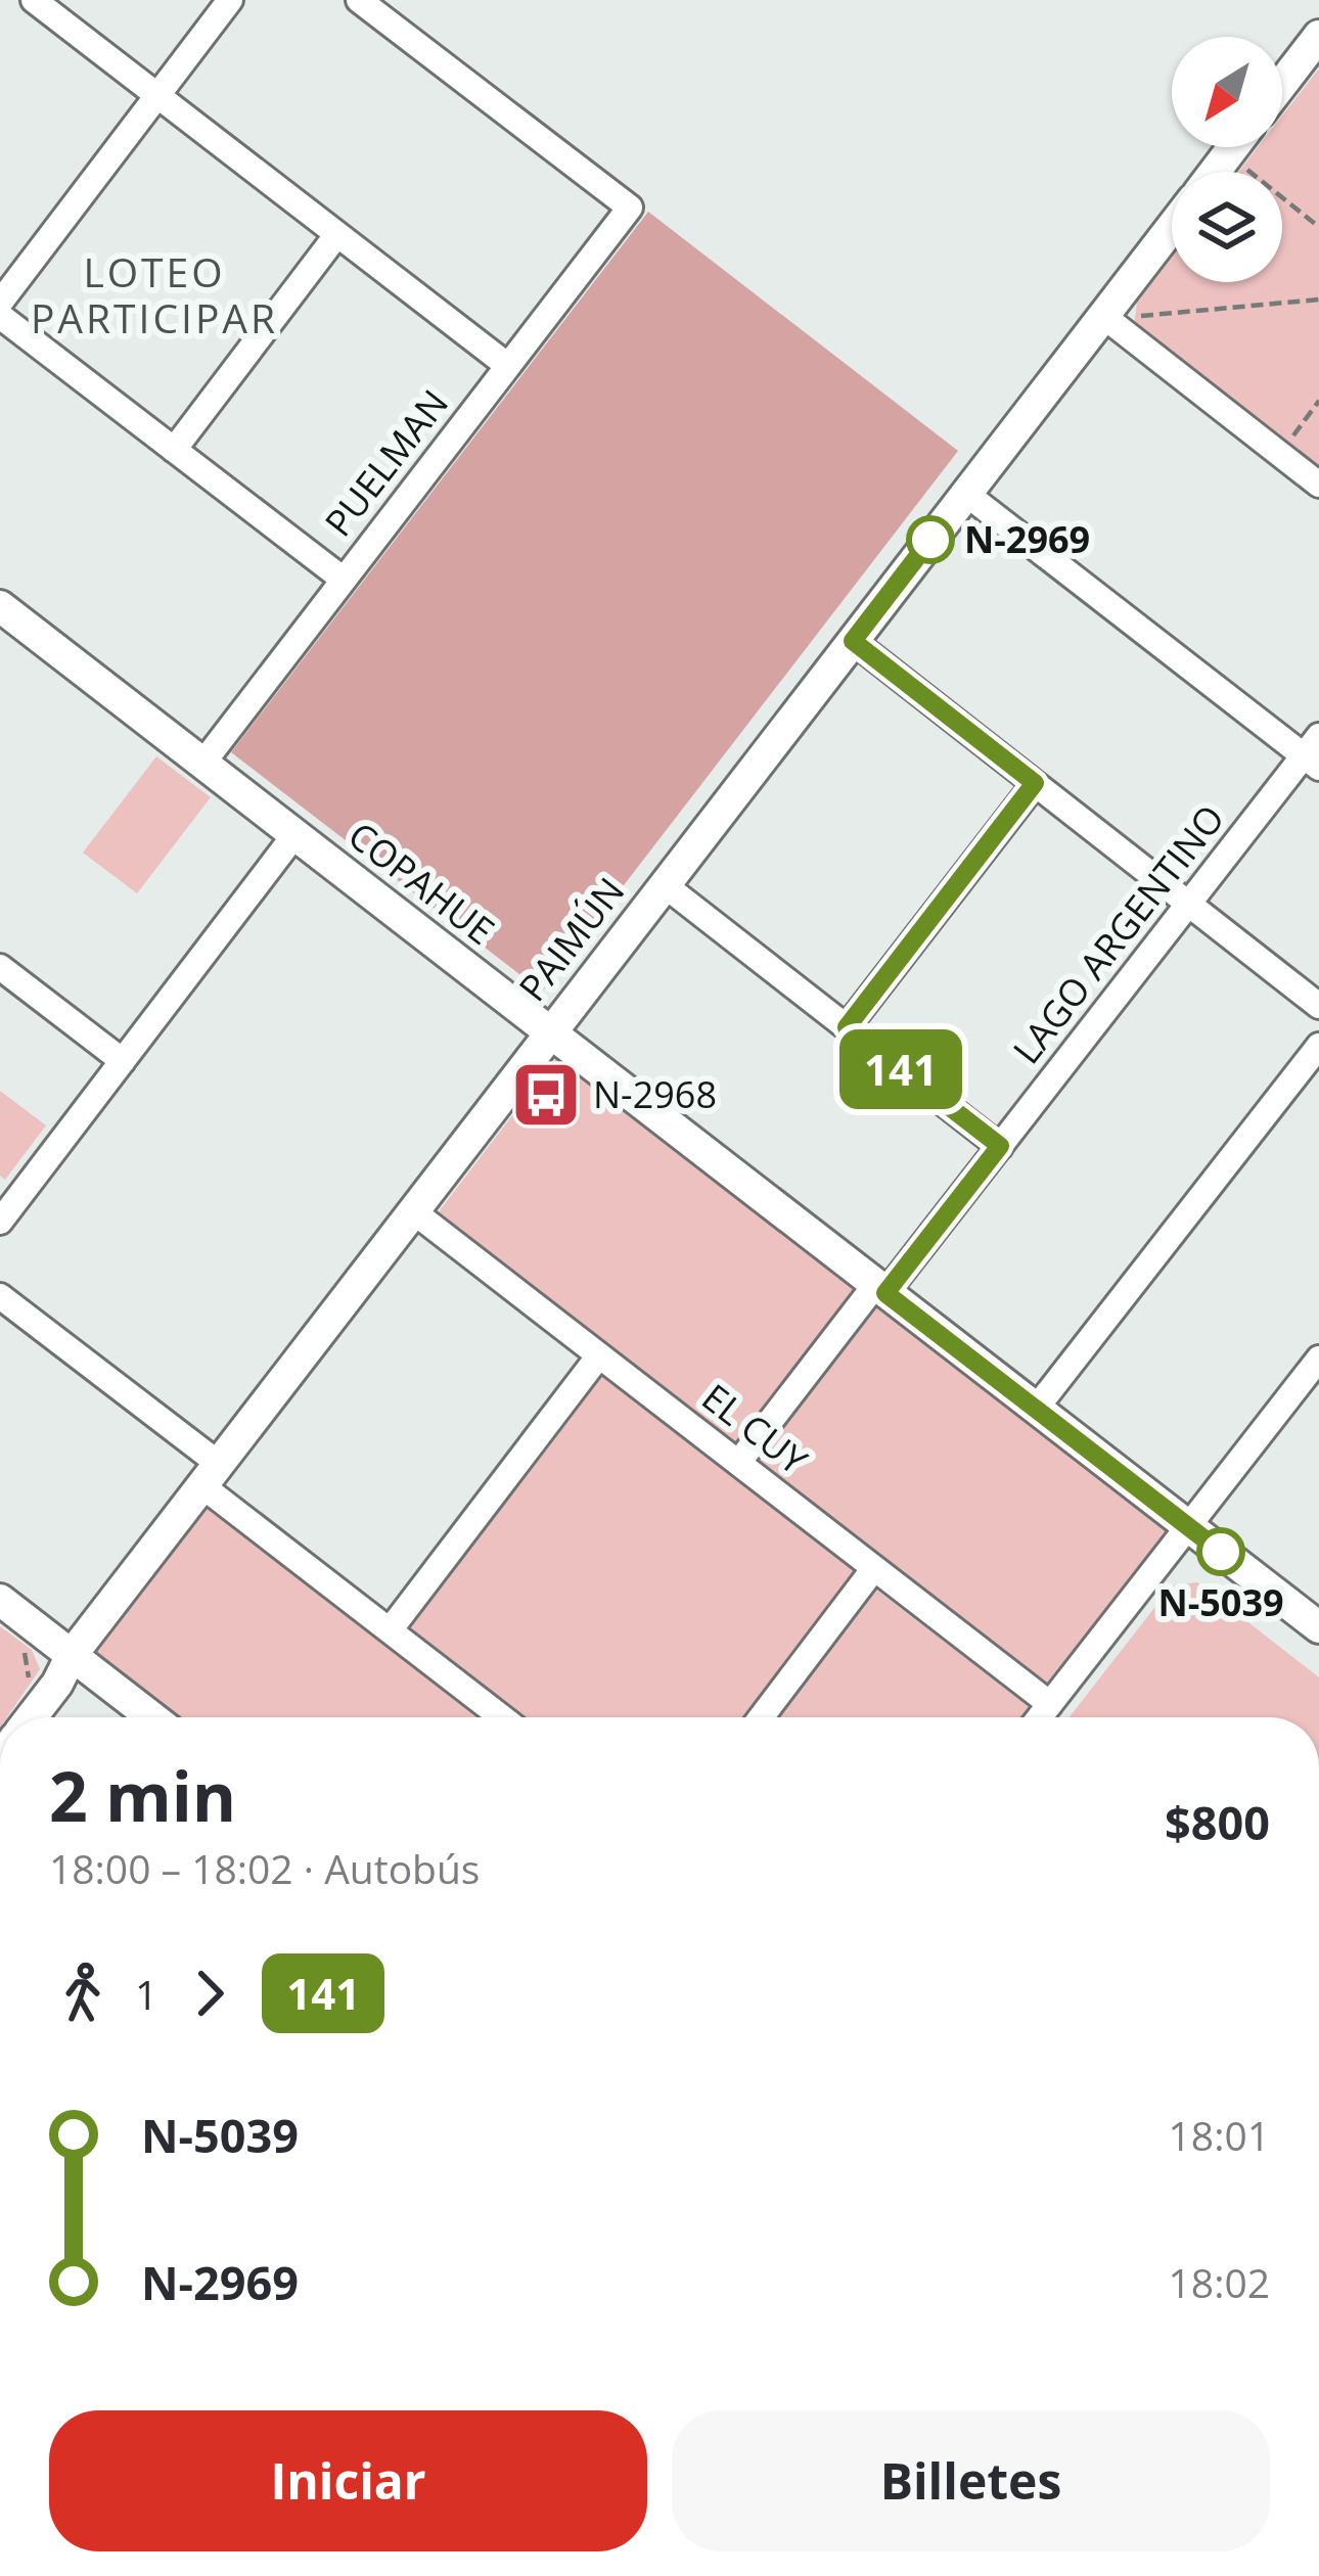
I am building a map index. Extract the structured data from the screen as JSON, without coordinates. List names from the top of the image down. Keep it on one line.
{"streets":{"street":["PUELMAN","COPAHUE","LAGO ARGENTINO","PAIMÚN","EL CUY"]},"crossings":[["PUELMAN","COPAHUE"],["COPAHUE","LAGO ARGENTINO"],["COPAHUE","PAIMÚN"],["LAGO ARGENTINO","EL CUY"],["PAIMÚN","EL CUY"]],"districts":["LOTEO PARTICIPAR"],"places":{"other":["N-2969","N-5039"],"bus stop":["N-2968"]},"lines":["bus line 141"],"north":"bottom left","page":{"on_map":"141","heading":["2 min","18:00 – 18:02 · Autobús","$800"],"legs":["1","141"],"list":[{"name":"N-5039","value":"18:01"},{"name":"N-2969","value":"18:02"}],"buttons":["Iniciar","Billetes"]}}
